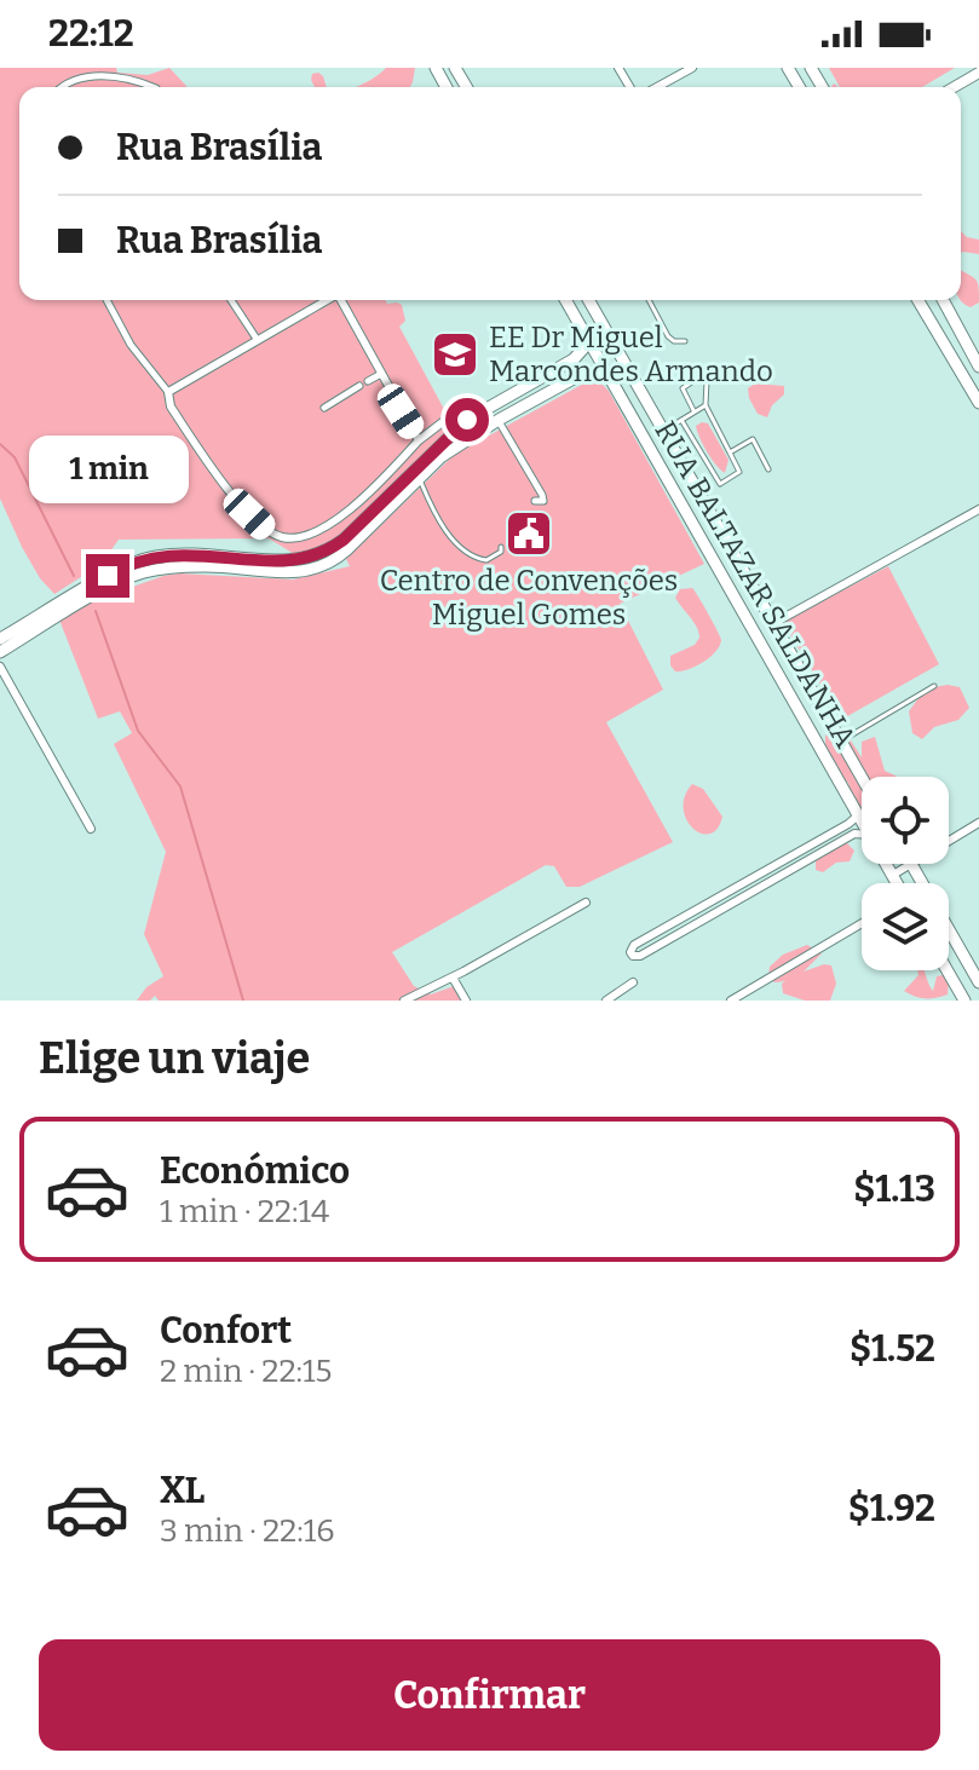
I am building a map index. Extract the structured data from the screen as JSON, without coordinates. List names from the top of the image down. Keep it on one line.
{"streets":{"main road":["RUA BALTAZAR SALDANHA"]},"places":{"school or university":["EE Dr Miguel Marcondes Armando"],"public building":["Centro de Convenções Miguel Gomes"]},"page":{"status":"22:12","banner":["Rua Brasília","Rua Brasília"],"bubble":"1 min","heading":"Elige un viaje","list":[{"name":"Económico","note":"1 min · 22:14","value":"$1.13"},{"name":"Confort","note":"2 min · 22:15","value":"$1.52"},{"name":"XL","note":"3 min · 22:16","value":"$1.92"}],"buttons":"Confirmar"}}
